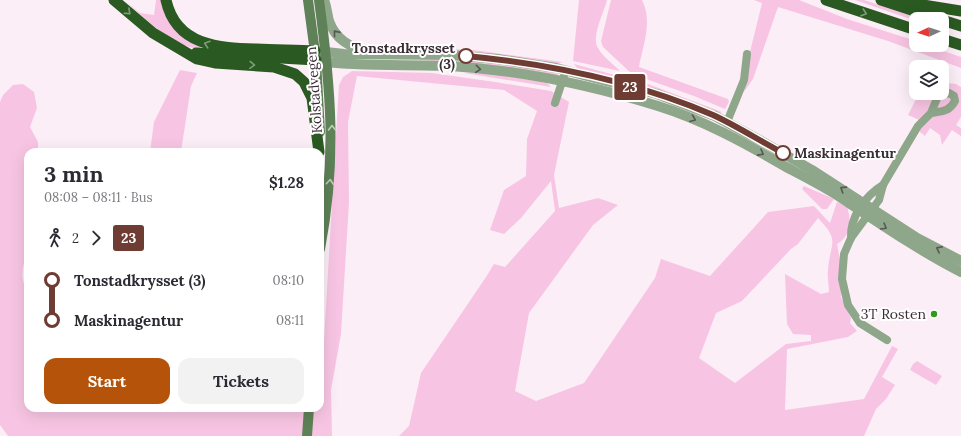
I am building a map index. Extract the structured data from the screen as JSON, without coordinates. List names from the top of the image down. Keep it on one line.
{"streets":{"main road":["Kolstadvegen"]},"places":["Tonstadkrysset (3)","Maskinagentur","3T Rosten"],"lines":["bus line 23"],"north":"left","page":{"on_map":"23","heading":["3 min","08:08 – 08:11 · Bus","$1.28"],"legs":["2","23"],"list":[{"name":"Tonstadkrysset (3)","value":"08:10"},{"name":"Maskinagentur","value":"08:11"}],"buttons":["Start","Tickets"]}}
